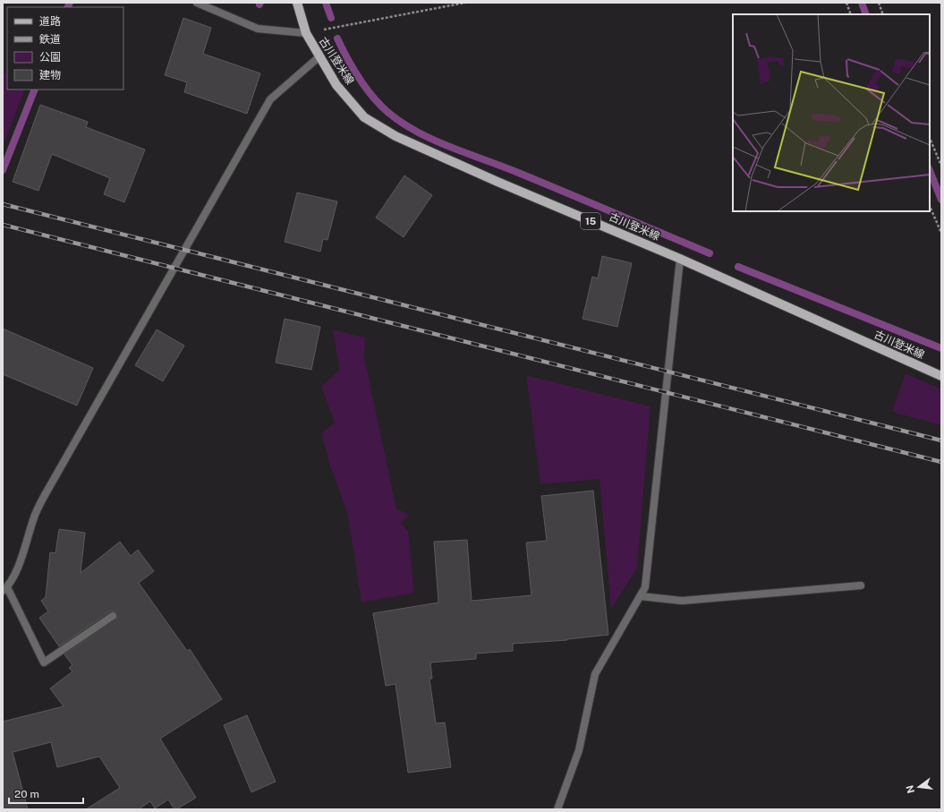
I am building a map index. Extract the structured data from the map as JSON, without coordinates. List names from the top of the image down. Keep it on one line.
{"streets":{"main road":["古川登米線","15"]},"legend":["道路","鉄道","公園","建物"],"scale_bar":"20 m","north":"left"}
